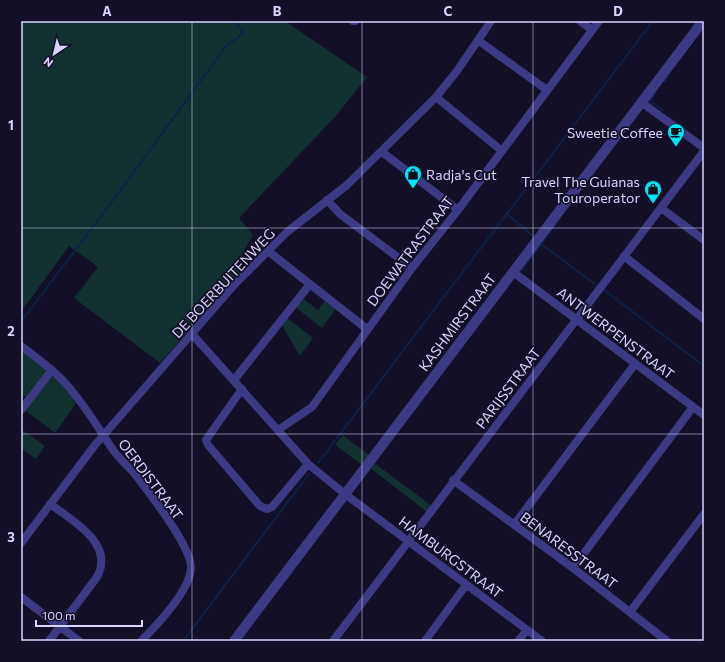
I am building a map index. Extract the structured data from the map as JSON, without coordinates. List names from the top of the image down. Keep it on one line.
{"streets":{"street":["DOEWATRASTRAAT","DE BOERBUITENWEG","KASHMIRSTRAAT","ANTWERPENSTRAAT","PARIJSSTRAAT","OERDISTRAAT","BENARESSTRAAT","HAMBURGSTRAAT"]},"crossings":[["DOEWATRASTRAAT","HAMBURGSTRAAT"],["DE BOERBUITENWEG","OERDISTRAAT"],["DE BOERBUITENWEG","HAMBURGSTRAAT"],["KASHMIRSTRAAT","ANTWERPENSTRAAT"],["KASHMIRSTRAAT","HAMBURGSTRAAT"],["ANTWERPENSTRAAT","PARIJSSTRAAT"],["PARIJSSTRAAT","BENARESSTRAAT"],["PARIJSSTRAAT","HAMBURGSTRAAT"]],"places":{"cafe":["Sweetie Coffee"],"shop":["Radja's Cut","Travel The Guianas Touroperator"]},"scale_bar":"100 m","north":"bottom left","grid":{"columns":["A","B","C","D"],"rows":["1","2","3"]}}
